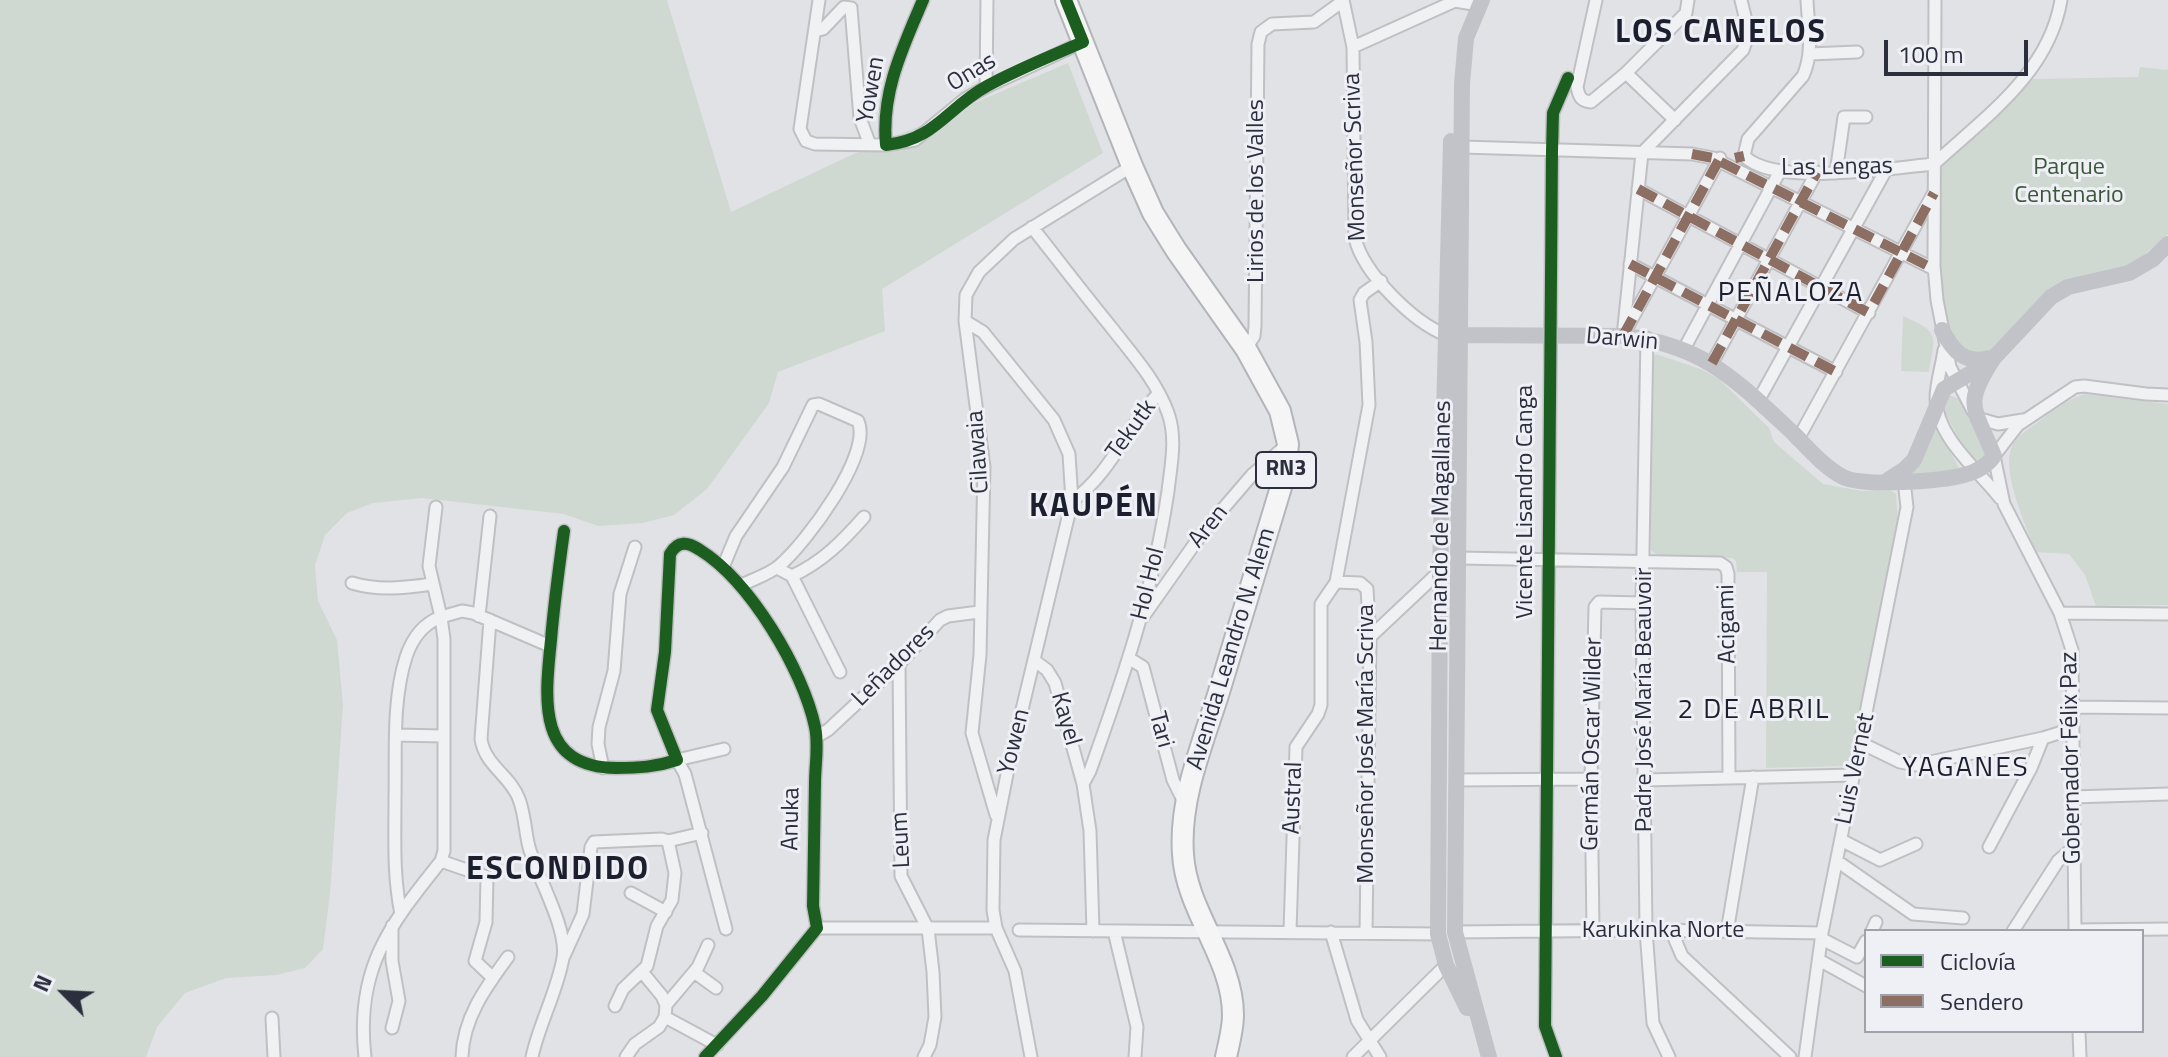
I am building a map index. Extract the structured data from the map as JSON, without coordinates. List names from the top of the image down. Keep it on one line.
{"streets":{"highway":["RN3","Avenida Leandro N. Alem"],"main road":["Darwin","Hernando de Magallanes","Gobernador Félix Paz"],"street":["Onas","Yowen","Monseñor Scriva","Las Lengas","Lirios de los Valles","Tekutk","Cilawaia","Vicente Lisandro Canga","Aren","Hol Hol","Acigami","Leñadores","Padre José María Beauvoir","Kayel","Tari","Monseñor José María Scriva","Germán Oscar Wilder","Luis Vernet","Austral","Anuka","Leum","Karukinka Norte"]},"crossings":[["Onas","Yowen"],["Onas","Avenida Leandro N. Alem"],["Yowen","Tekutk"],["Yowen","Cilawaia"],["Yowen","Kayel"],["Monseñor Scriva","Lirios de los Valles"],["Las Lengas","Gobernador Félix Paz"],["Lirios de los Valles","Avenida Leandro N. Alem"],["Darwin","Vicente Lisandro Canga"],["Darwin","Hernando de Magallanes"],["Darwin","Padre José María Beauvoir"],["Darwin","Gobernador Félix Paz"],["Darwin","Luis Vernet"],["Tekutk","Hol Hol"],["Cilawaia","Hol Hol"],["Cilawaia","Avenida Leandro N. Alem"],["Cilawaia","Leñadores"],["Vicente Lisandro Canga","Karukinka Norte"],["Hernando de Magallanes","Karukinka Norte"],["Aren","Hol Hol"],["Aren","Avenida Leandro N. Alem"],["Hol Hol","Kayel"],["Hol Hol","Tari"],["Acigami","Padre José María Beauvoir"],["Avenida Leandro N. Alem","Tari"],["Avenida Leandro N. Alem","Karukinka Norte"],["Leñadores","Anuka"],["Leñadores","Leum"],["Padre José María Beauvoir","Germán Oscar Wilder"],["Padre José María Beauvoir","Karukinka Norte"],["Monseñor José María Scriva","Austral"],["Monseñor José María Scriva","Karukinka Norte"],["Germán Oscar Wilder","Karukinka Norte"],["Luis Vernet","Karukinka Norte"],["Austral","Karukinka Norte"]],"districts":["LOS CANELOS","PEÑALOZA","KAUPÉN","2 DE ABRIL","YAGANES","ESCONDIDO"],"parks":["Parque Centenario"],"legend":["Ciclovía","Sendero"],"scale_bar":"100 m","north":"top left"}
